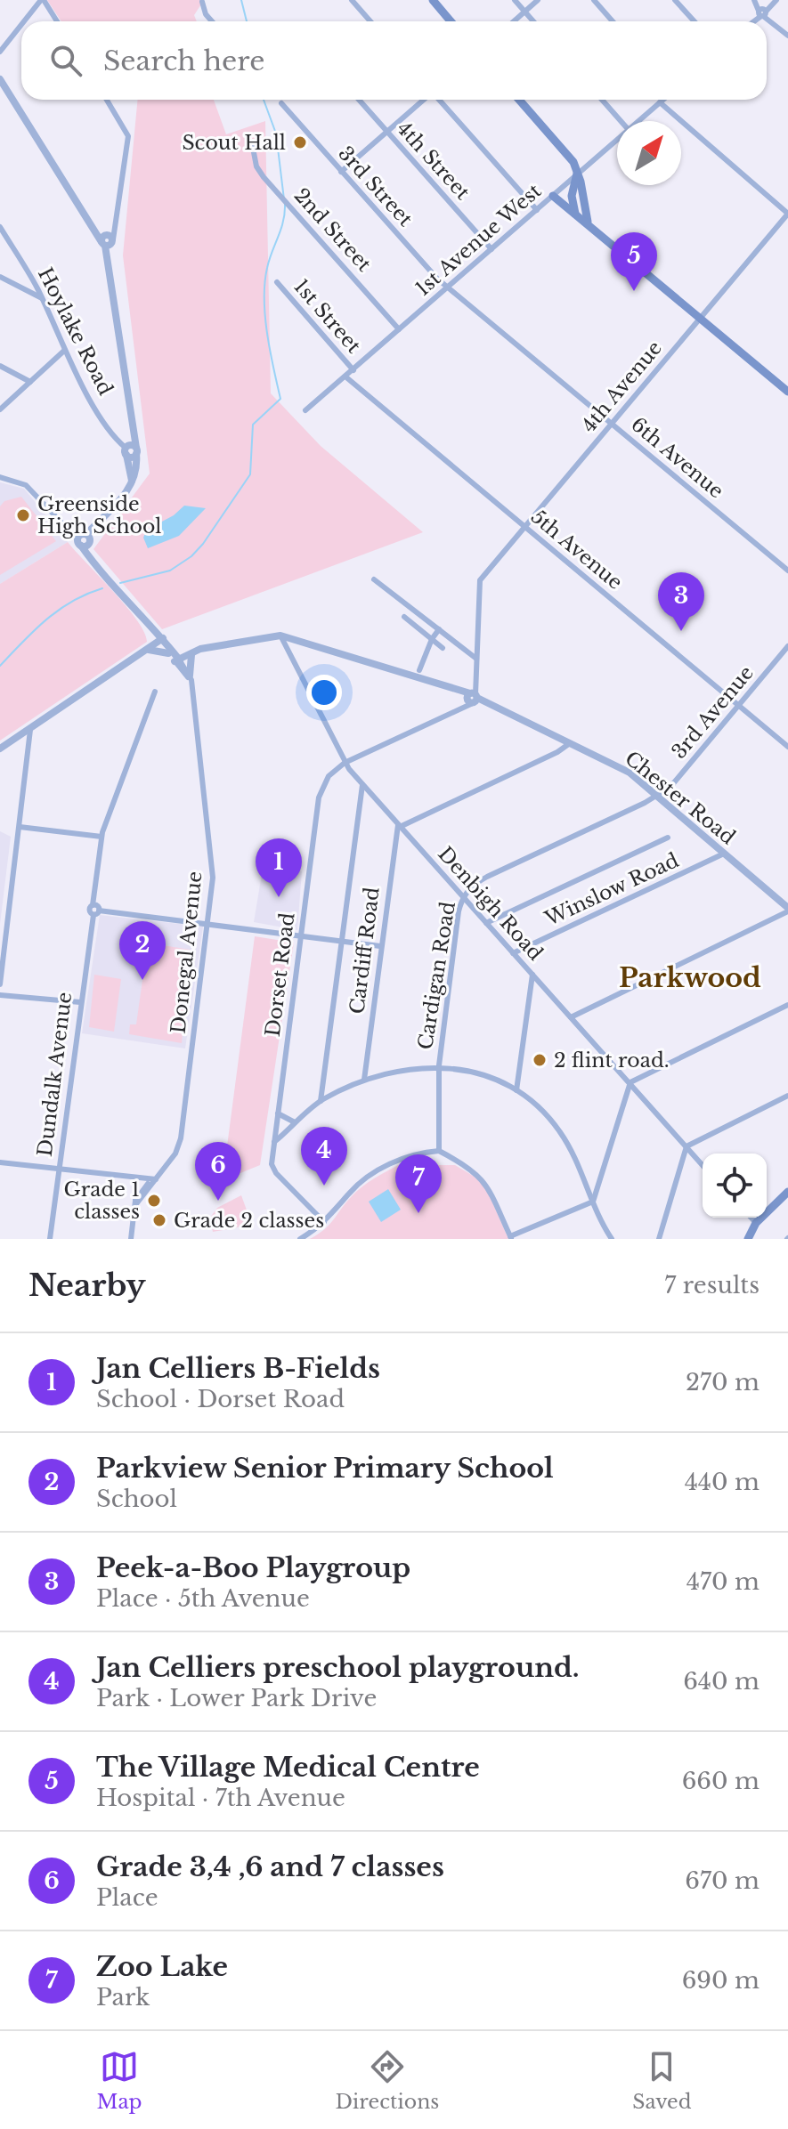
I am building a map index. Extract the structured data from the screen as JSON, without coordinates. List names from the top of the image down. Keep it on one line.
{"streets":{"street":["4th Street","3rd Street","2nd Street","1st Avenue West","1st Street","Hoylake Road","4th Avenue","6th Avenue","5th Avenue","3rd Avenue","Chester Road","Winslow Road","Denbigh Road","Cardiff Road","Donegal Avenue","Dorset Road","Cardigan Road","Dundalk Avenue"]},"crossings":[["4th Street","1st Avenue West"],["3rd Street","1st Avenue West"],["3rd Street","6th Avenue"],["2nd Street","1st Avenue West"],["1st Avenue West","1st Street"],["1st Avenue West","6th Avenue"],["1st Avenue West","5th Avenue"],["4th Avenue","6th Avenue"],["4th Avenue","5th Avenue"],["5th Avenue","3rd Avenue"],["3rd Avenue","Chester Road"],["3rd Avenue","Cardigan Road"],["Chester Road","Winslow Road"],["Chester Road","Denbigh Road"],["Chester Road","Dorset Road"],["Chester Road","Cardigan Road"],["Winslow Road","Denbigh Road"],["Denbigh Road","Cardiff Road"],["Denbigh Road","Dorset Road"],["Denbigh Road","Cardigan Road"]],"districts":["Parkwood"],"places":["Scout Hall","Greenside High School","2 flint road.","Grade 1 classes","Grade 2 classes"],"north":"top right","page":{"search":"Search here","pins":["5","3","1","2","4","6","7"],"heading":["Nearby","7 results"],"list":[{"mark":"1","name":"Jan Celliers B-Fields","note":"School · Dorset Road","value":"270 m"},{"mark":"2","name":"Parkview Senior Primary School","note":"School","value":"440 m"},{"mark":"3","name":"Peek-a-Boo Playgroup","note":"Place · 5th Avenue","value":"470 m"},{"mark":"4","name":"Jan Celliers preschool playground.","note":"Park · Lower Park Drive","value":"640 m"},{"mark":"5","name":"The Village Medical Centre","note":"Hospital · 7th Avenue","value":"660 m"},{"mark":"6","name":"Grade 3,4 ,6 and 7 classes","note":"Place","value":"670 m"},{"mark":"7","name":"Zoo Lake","note":"Park","value":"690 m"}],"nav":["Map","Directions","Saved"]}}
